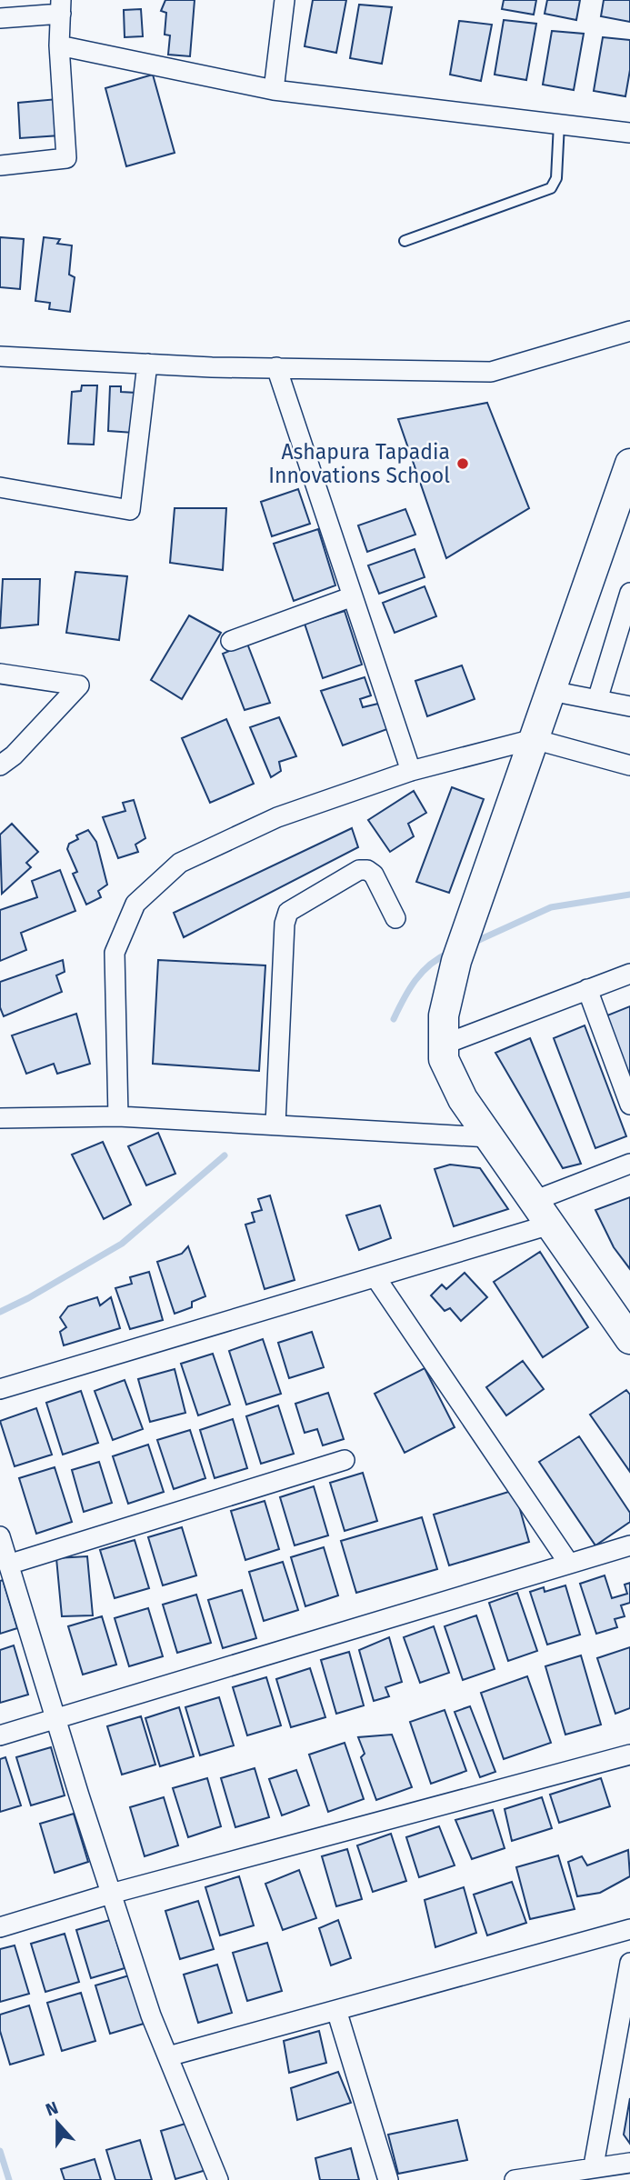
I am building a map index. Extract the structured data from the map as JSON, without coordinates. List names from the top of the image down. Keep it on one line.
{"places":["Ashapura Tapadia Innovations School"],"north":"top"}
